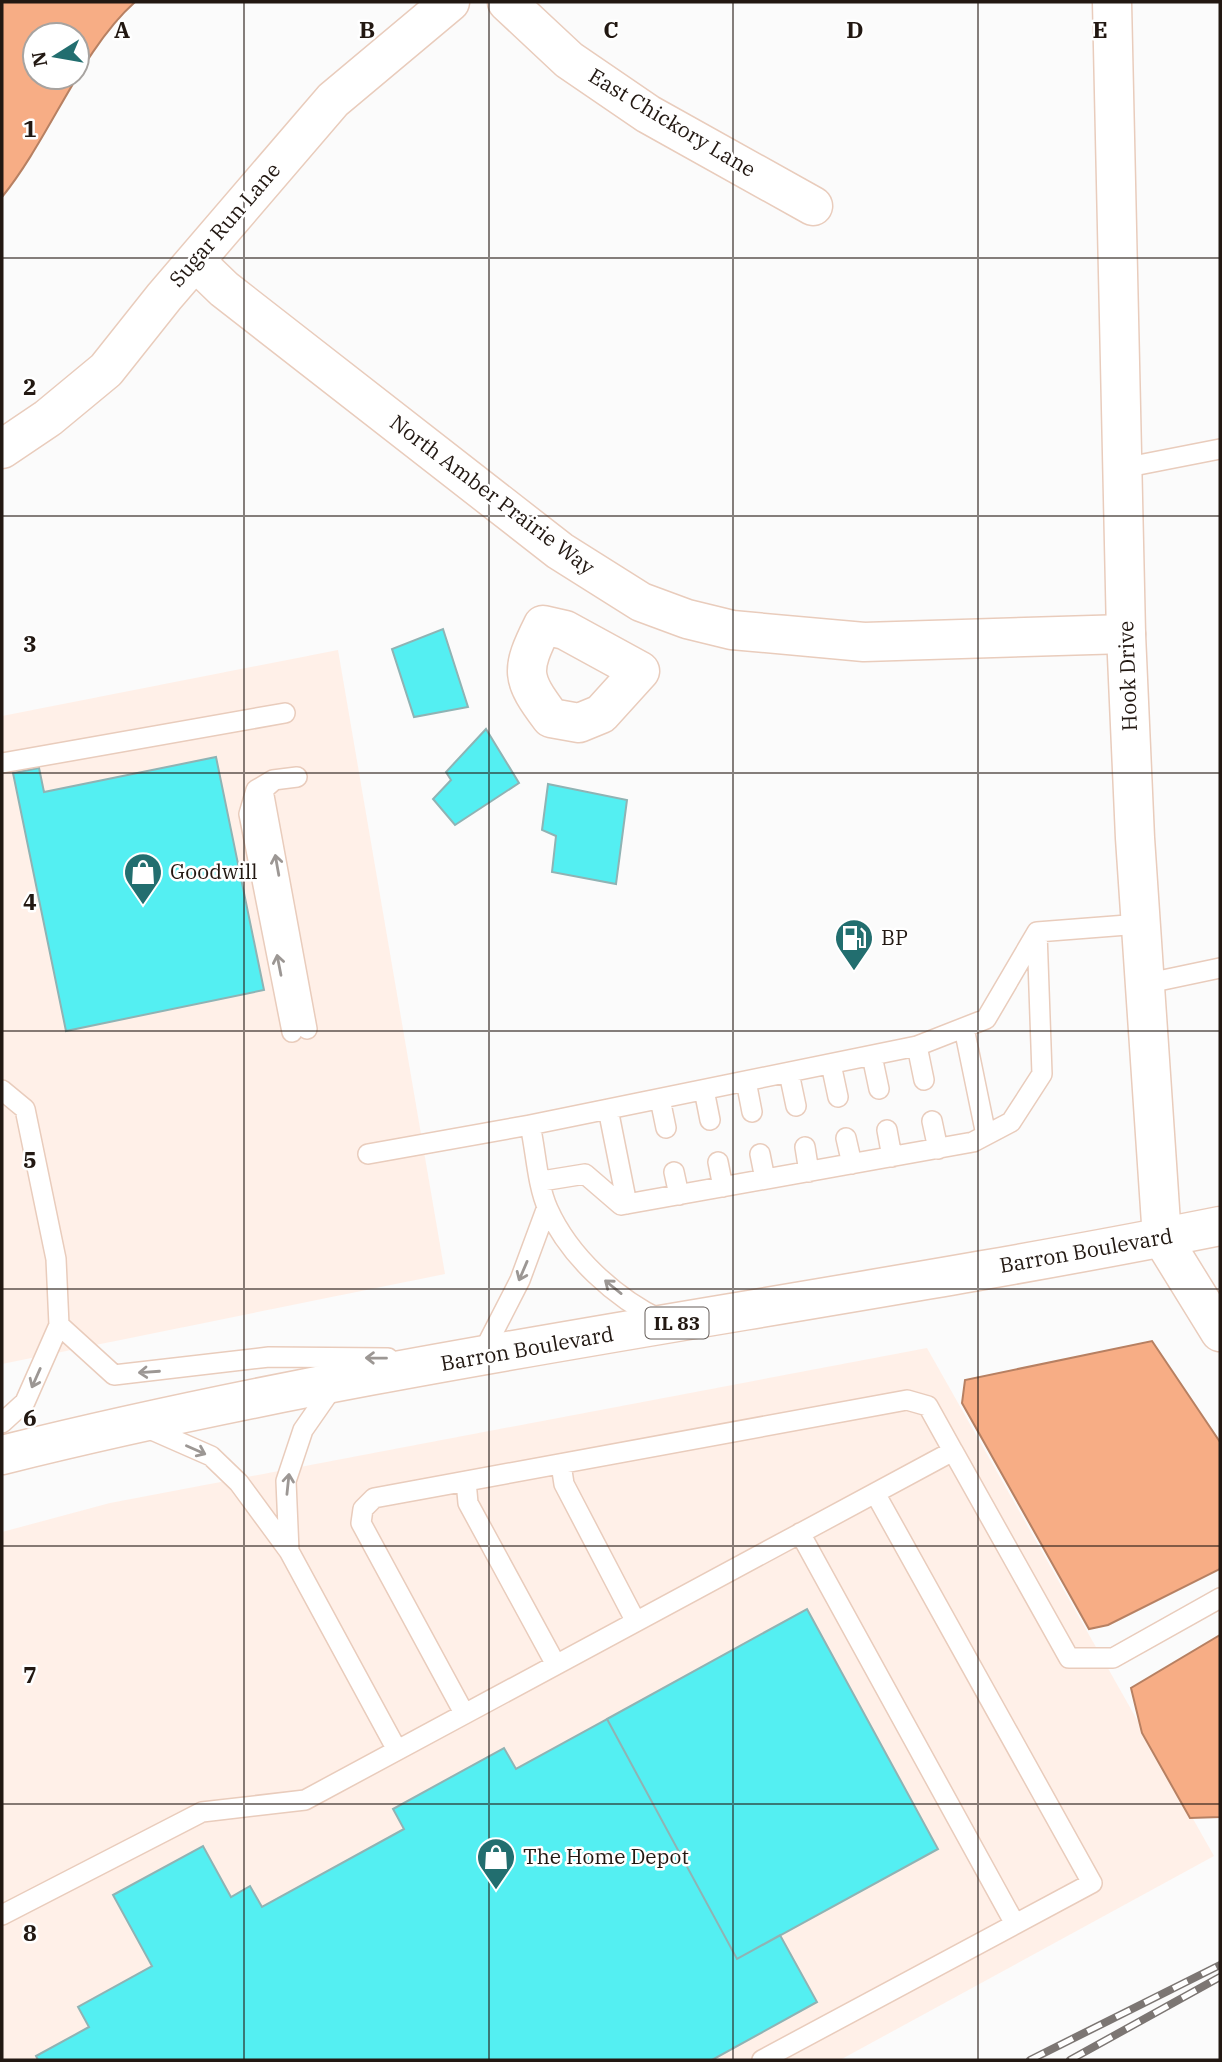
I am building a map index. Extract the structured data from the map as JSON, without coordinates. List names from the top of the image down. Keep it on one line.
{"streets":{"street":["East Chickory Lane","Sugar Run Lane","North Amber Prairie Way","Hook Drive","Barron Boulevard","IL 83"]},"crossings":[["Sugar Run Lane","North Amber Prairie Way"],["North Amber Prairie Way","Hook Drive"],["Hook Drive","Barron Boulevard"]],"places":{"shop":["Goodwill","The Home Depot"],"fuel station":["BP"]},"north":"left","grid":{"columns":["A","B","C","D","E"],"rows":["1","2","3","4","5","6","7","8"]}}
